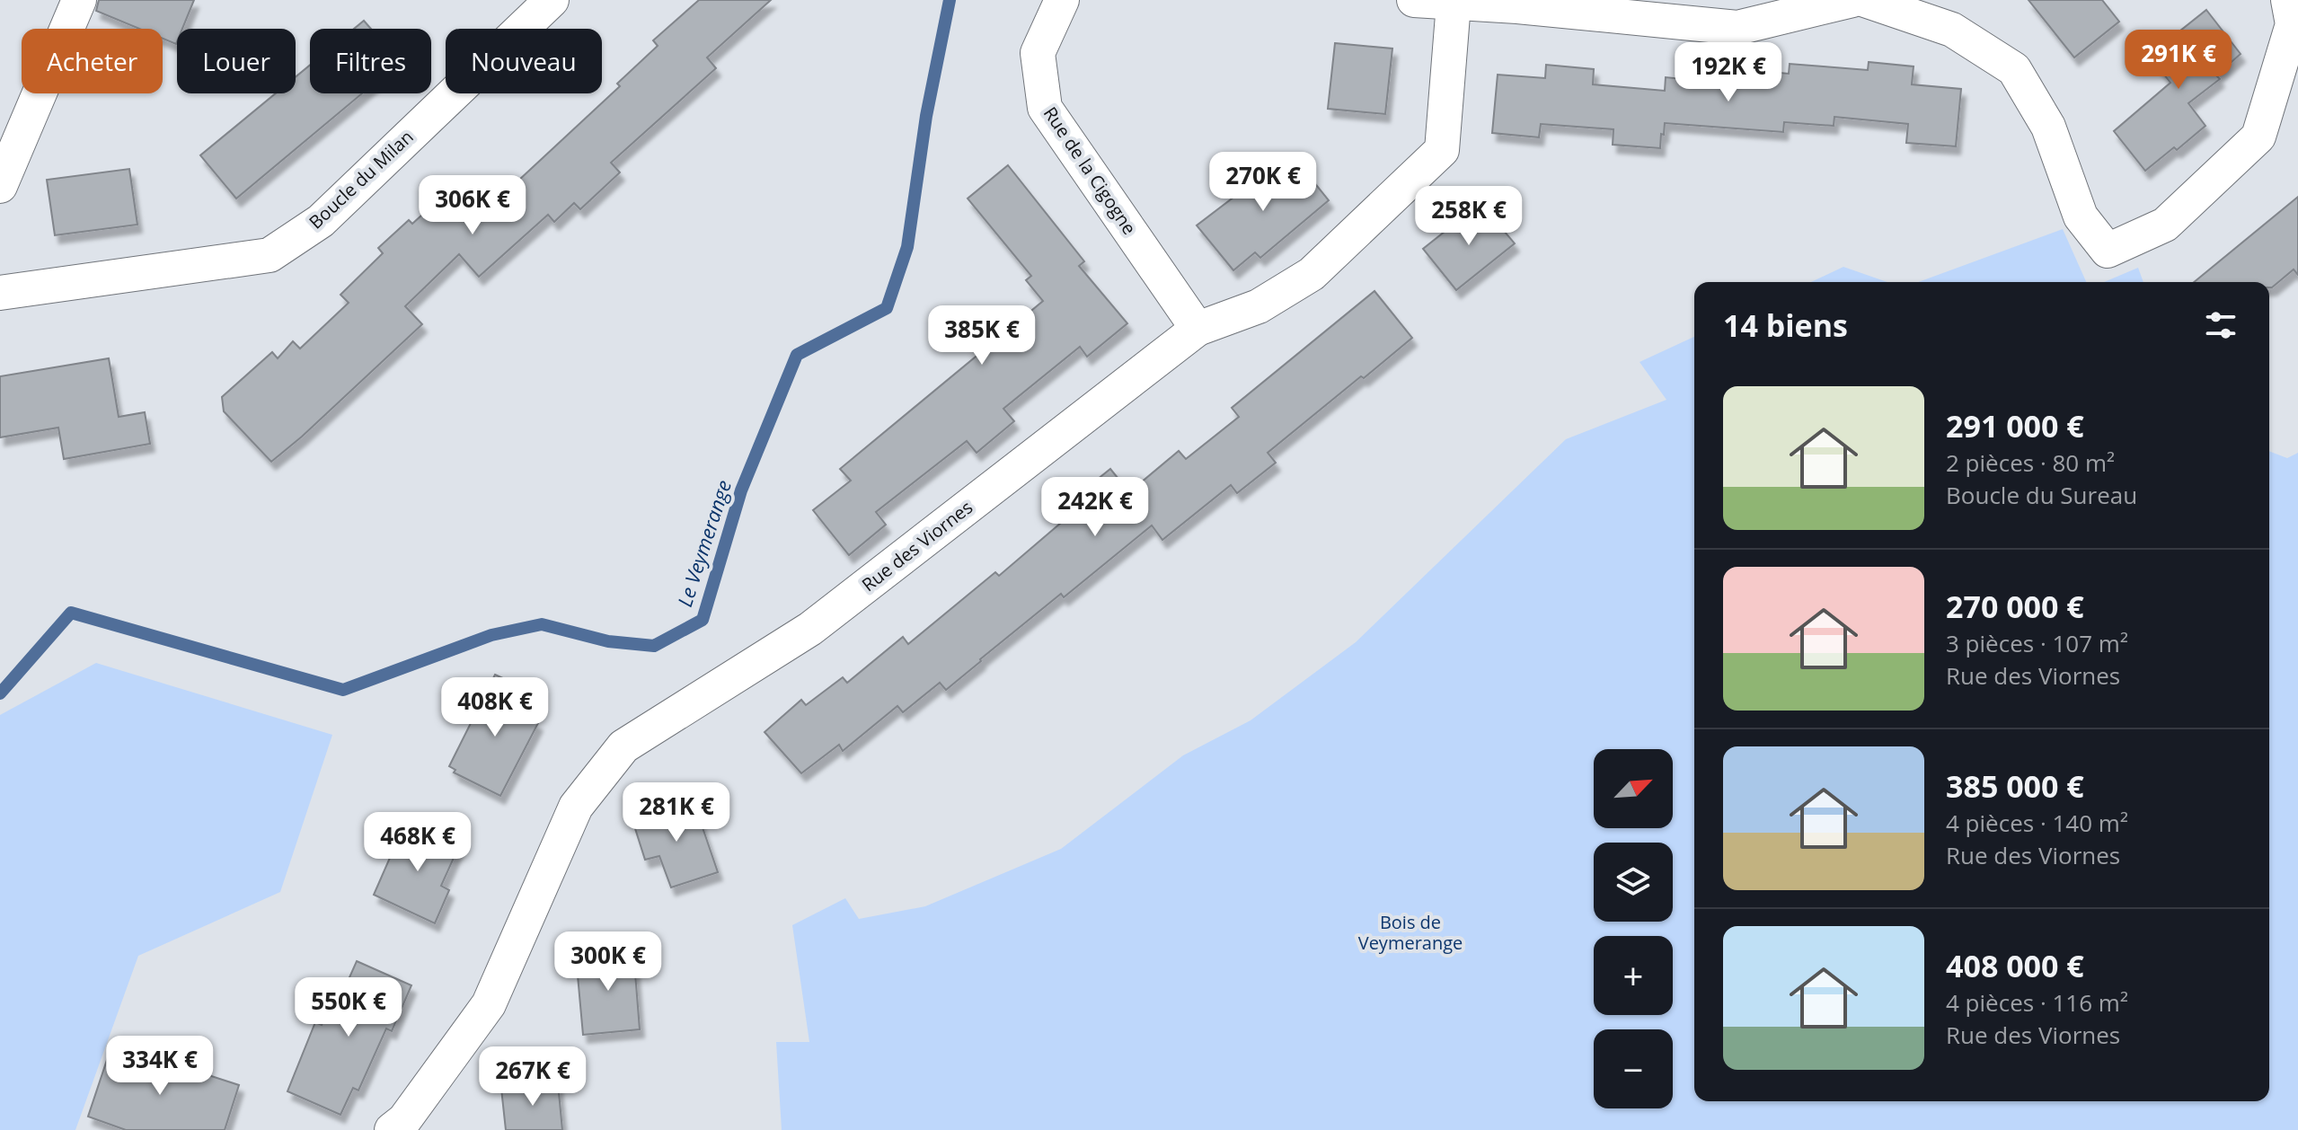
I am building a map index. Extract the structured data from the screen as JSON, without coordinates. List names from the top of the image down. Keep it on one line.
{"streets":{"street":["Rue de la Cigogne","Boucle du Milan","Rue des Viornes"]},"crossings":[["Rue de la Cigogne","Rue des Viornes"]],"water":["Le Veymerange"],"parks":["Bois de Veymerange"],"north":"top right","page":{"chip":["Acheter","Louer","Filtres","Nouveau"],"price":["291K €","192K €","270K €","306K €","258K €","385K €","242K €","408K €","281K €","468K €","300K €","550K €","334K €","267K €"],"heading":"14 biens","list":[{"name":"291 000 €","note":"2 pièces · 80 m² · Boucle du Sureau"},{"name":"270 000 €","note":"3 pièces · 107 m² · Rue des Viornes"},{"name":"385 000 €","note":"4 pièces · 140 m² · Rue des Viornes"},{"name":"408 000 €","note":"4 pièces · 116 m² · Rue des Viornes"}],"map_buttons":["+","−"]}}
